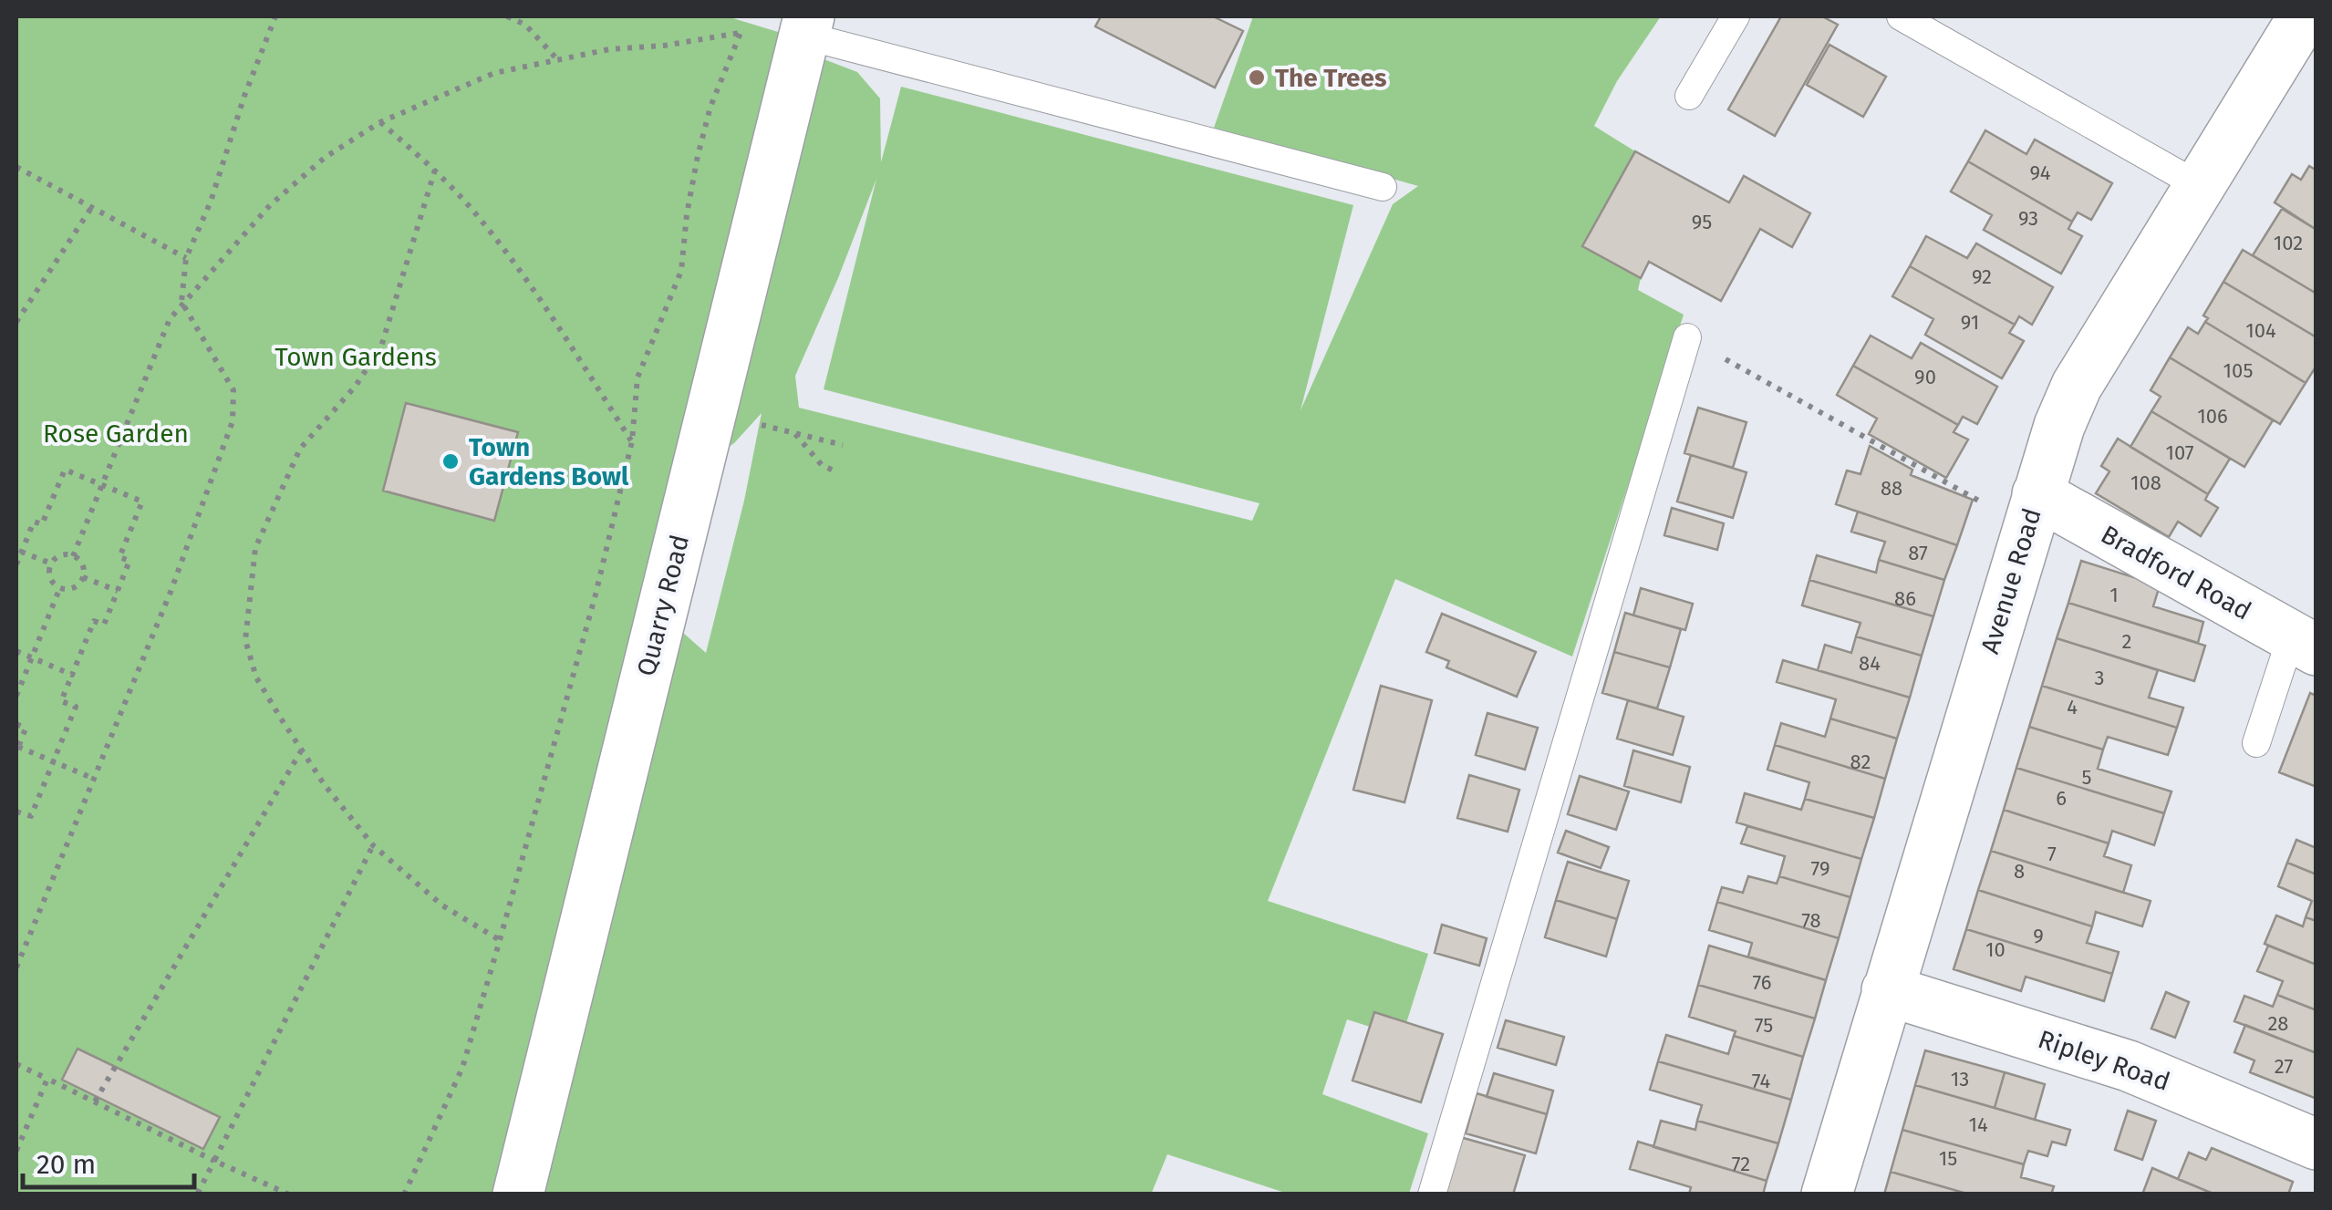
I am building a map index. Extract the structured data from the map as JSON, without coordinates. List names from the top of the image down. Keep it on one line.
{"streets":{"street":["Bradford Road","Avenue Road","Quarry Road","Ripley Road"]},"crossings":[["Bradford Road","Avenue Road"],["Avenue Road","Ripley Road"]],"parks":["Town Gardens","Rose Garden"],"places":["The Trees","Town Gardens Bowl"],"house_numbers":["94","93","95","102","92","91","104","105","90","106","107","108","88","87","1","86","2","84","3","4","82","5","6","7","79","8","78","9","10","76","28","75","27","13","74","14","15","72"],"scale_bar":"20 m"}
